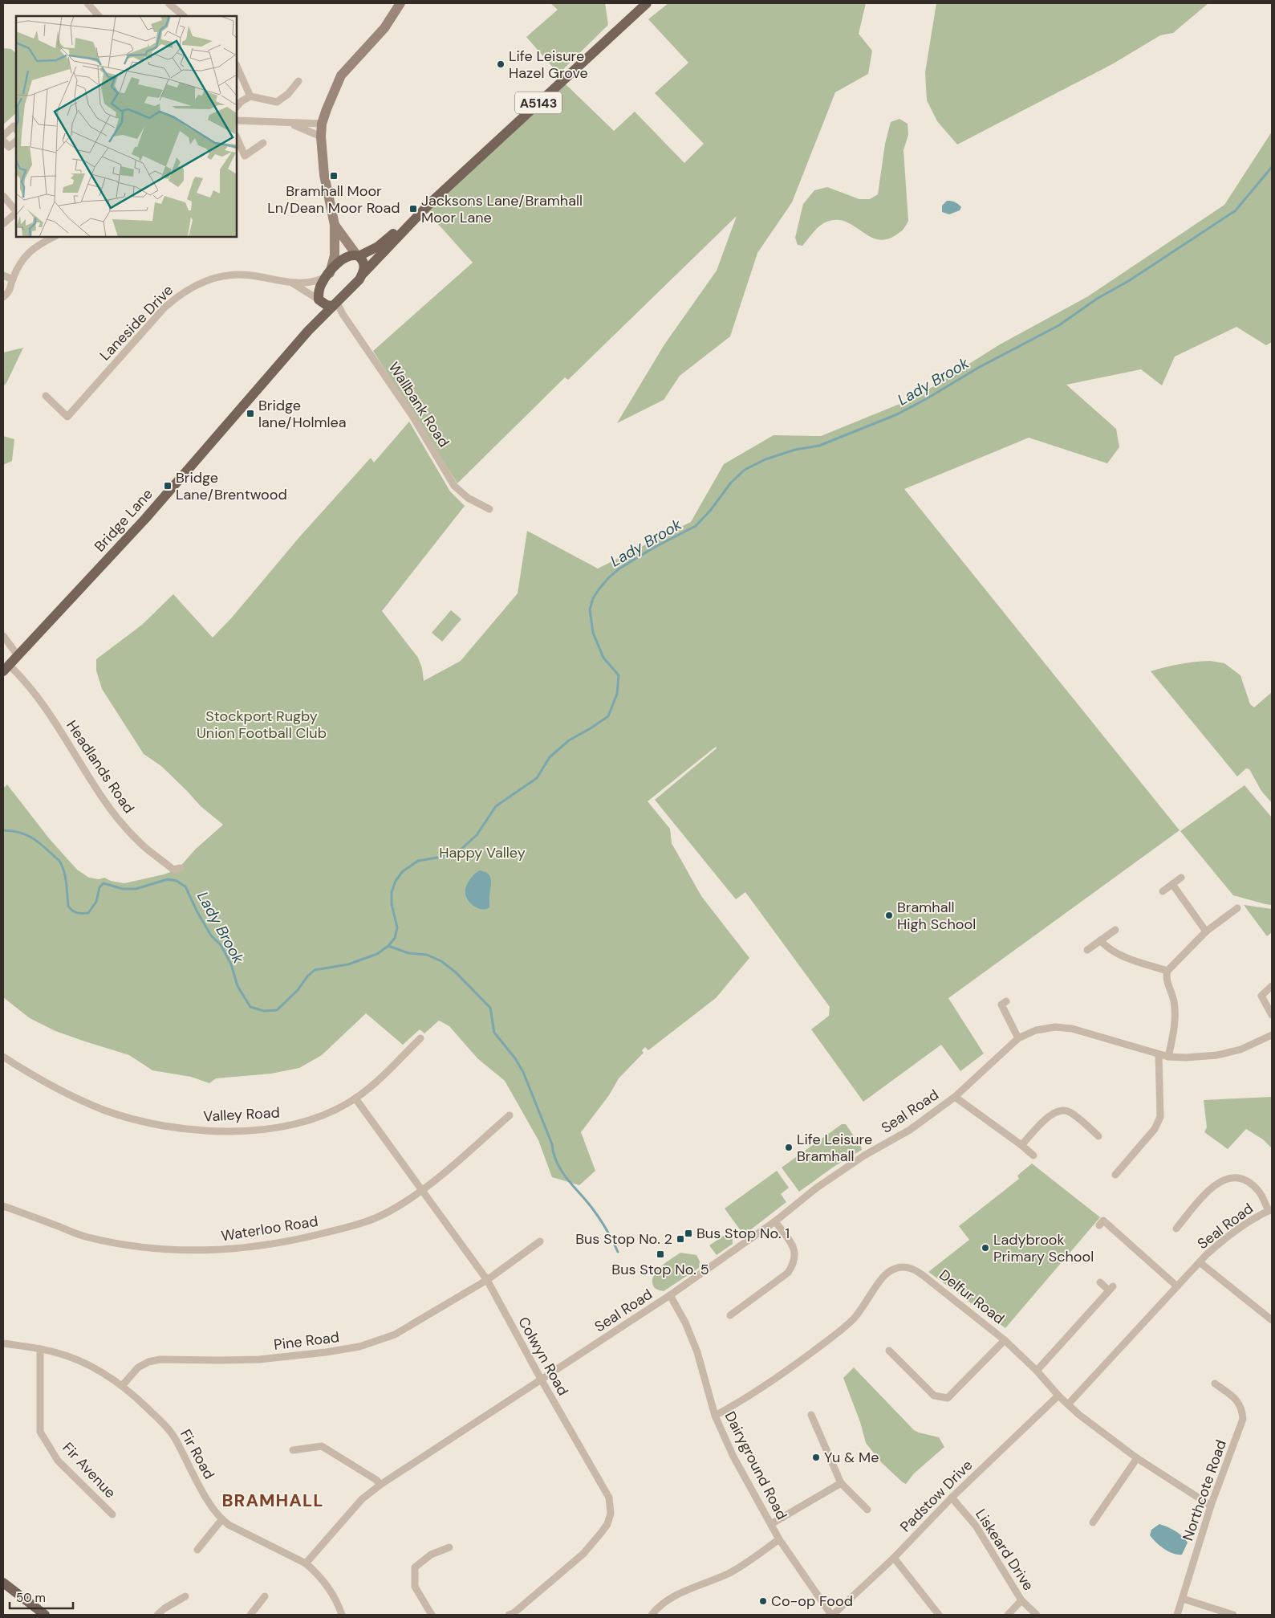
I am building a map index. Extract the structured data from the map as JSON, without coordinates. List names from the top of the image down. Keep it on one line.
{"streets":{"main road":["A5143","Bridge Lane"],"street":["Laneside Drive","Wallbank Road","Headlands Road","Seal Road","Valley Road","Waterloo Road","Delfur Road","Pine Road","Colwyn Road","Fir Road","Dairyground Road","Fir Avenue","Northcote Road","Padstow Drive","Liskeard Drive"]},"crossings":[["A5143","Bridge Lane"],["Laneside Drive","Bridge Lane"],["Wallbank Road","Bridge Lane"],["Bridge Lane","Headlands Road"],["Seal Road","Delfur Road"],["Seal Road","Colwyn Road"],["Seal Road","Fir Road"],["Seal Road","Dairyground Road"],["Valley Road","Colwyn Road"],["Waterloo Road","Colwyn Road"],["Delfur Road","Dairyground Road"],["Delfur Road","Northcote Road"],["Delfur Road","Padstow Drive"],["Pine Road","Colwyn Road"],["Pine Road","Fir Road"],["Fir Road","Fir Avenue"],["Dairyground Road","Padstow Drive"],["Padstow Drive","Liskeard Drive"]],"districts":["BRAMHALL"],"water":["Lady Brook"],"parks":["Stockport Rugby Union Football Club","Happy Valley"],"places":{"other":["Life Leisure Hazel Grove","Bramhall High School","Life Leisure Bramhall","Ladybrook Primary School","Yu & Me","Co-op Food"],"transit":["Bramhall Moor Ln/Dean Moor Road","Jacksons Lane/Bramhall Moor Lane","Bridge lane/Holmlea","Bridge Lane/Brentwood","Bus Stop No. 1","Bus Stop No. 2","Bus Stop No. 5"]},"scale_bar":"50 m"}
